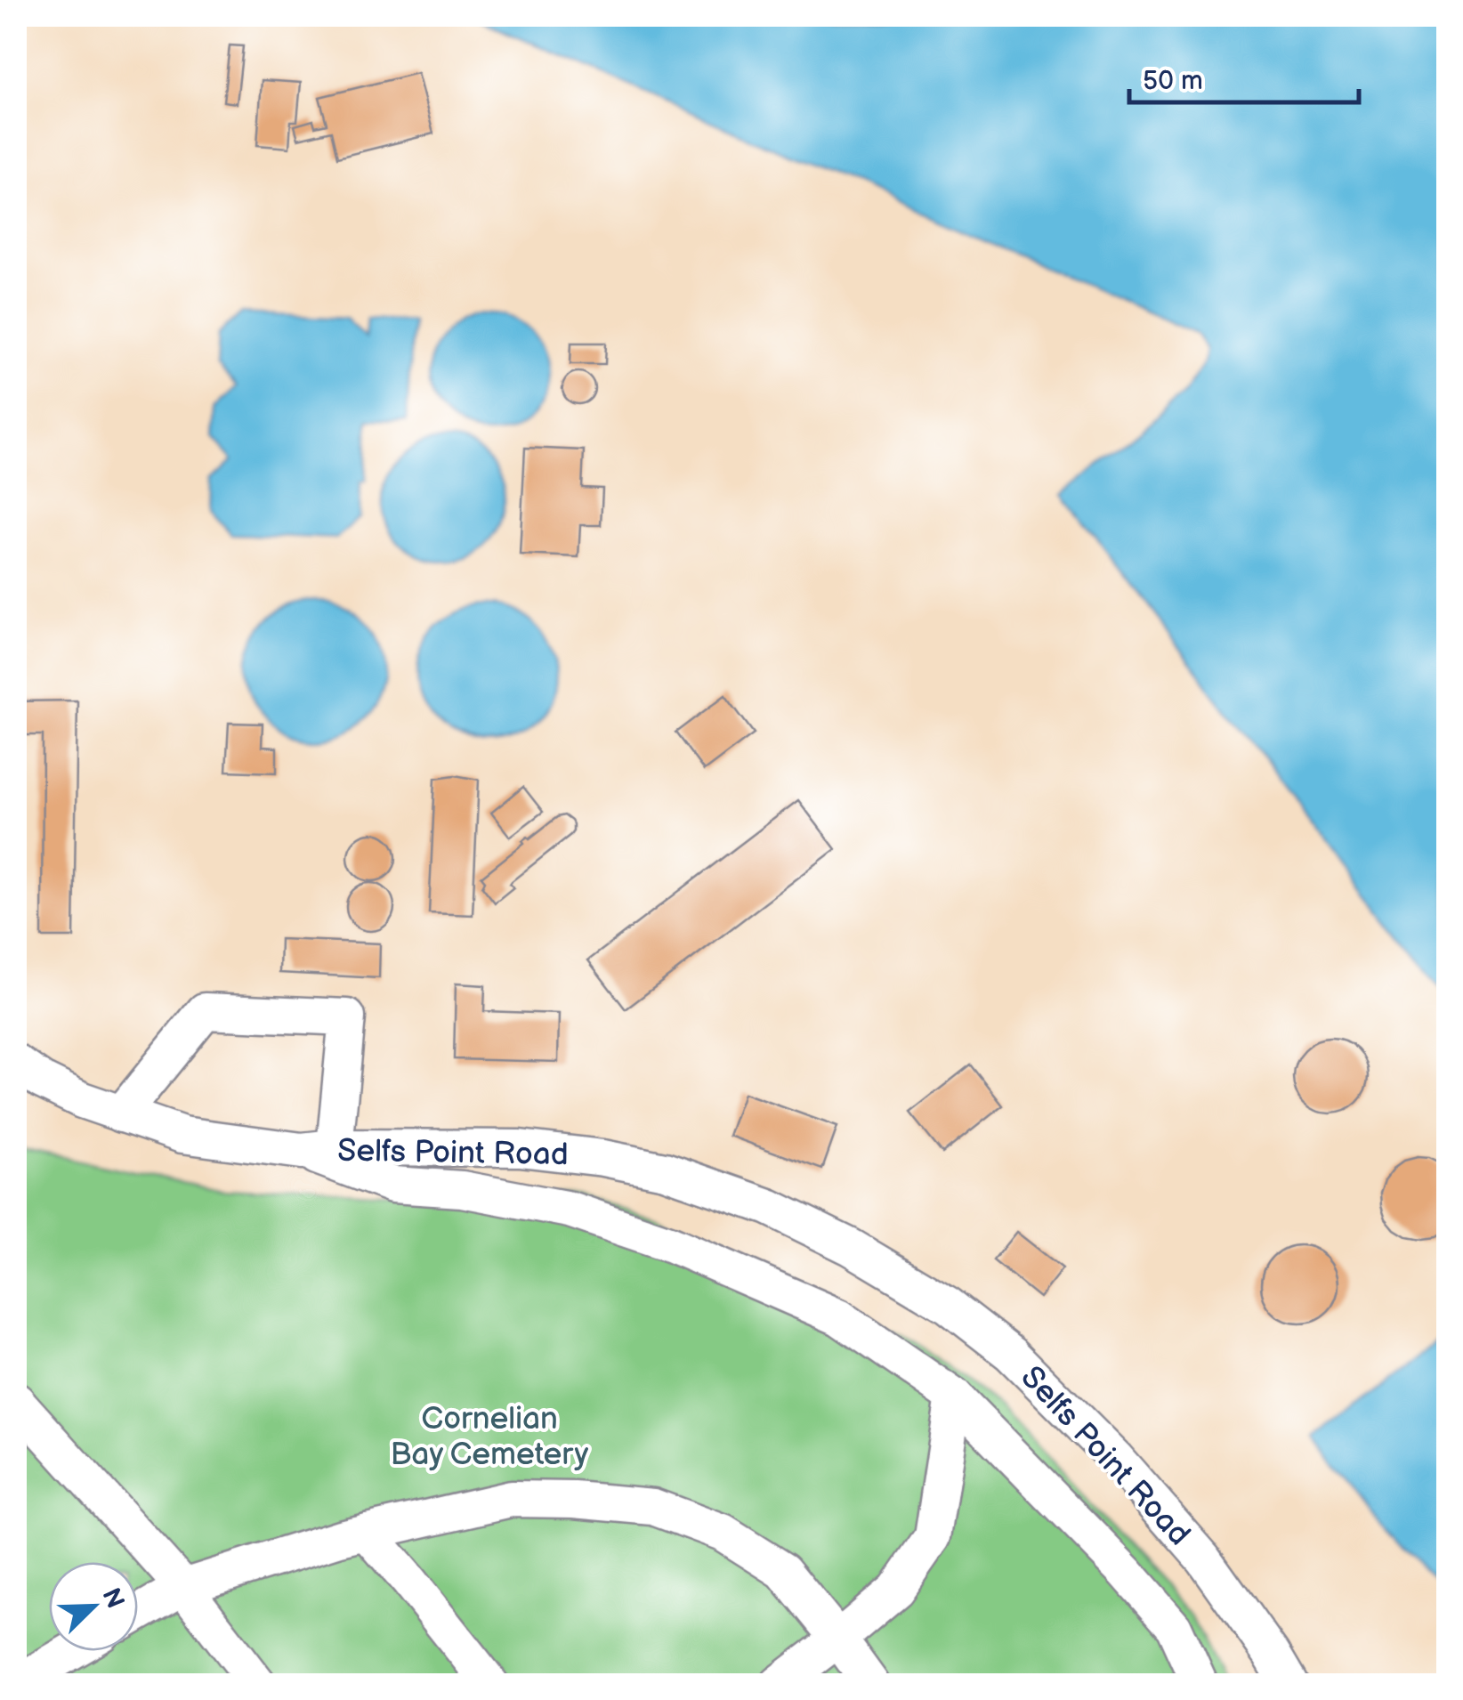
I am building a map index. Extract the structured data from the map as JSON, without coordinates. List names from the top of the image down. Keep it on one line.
{"streets":{"street":["Selfs Point Road"]},"parks":["Cornelian Bay Cemetery"],"scale_bar":"50 m","north":"top right"}
